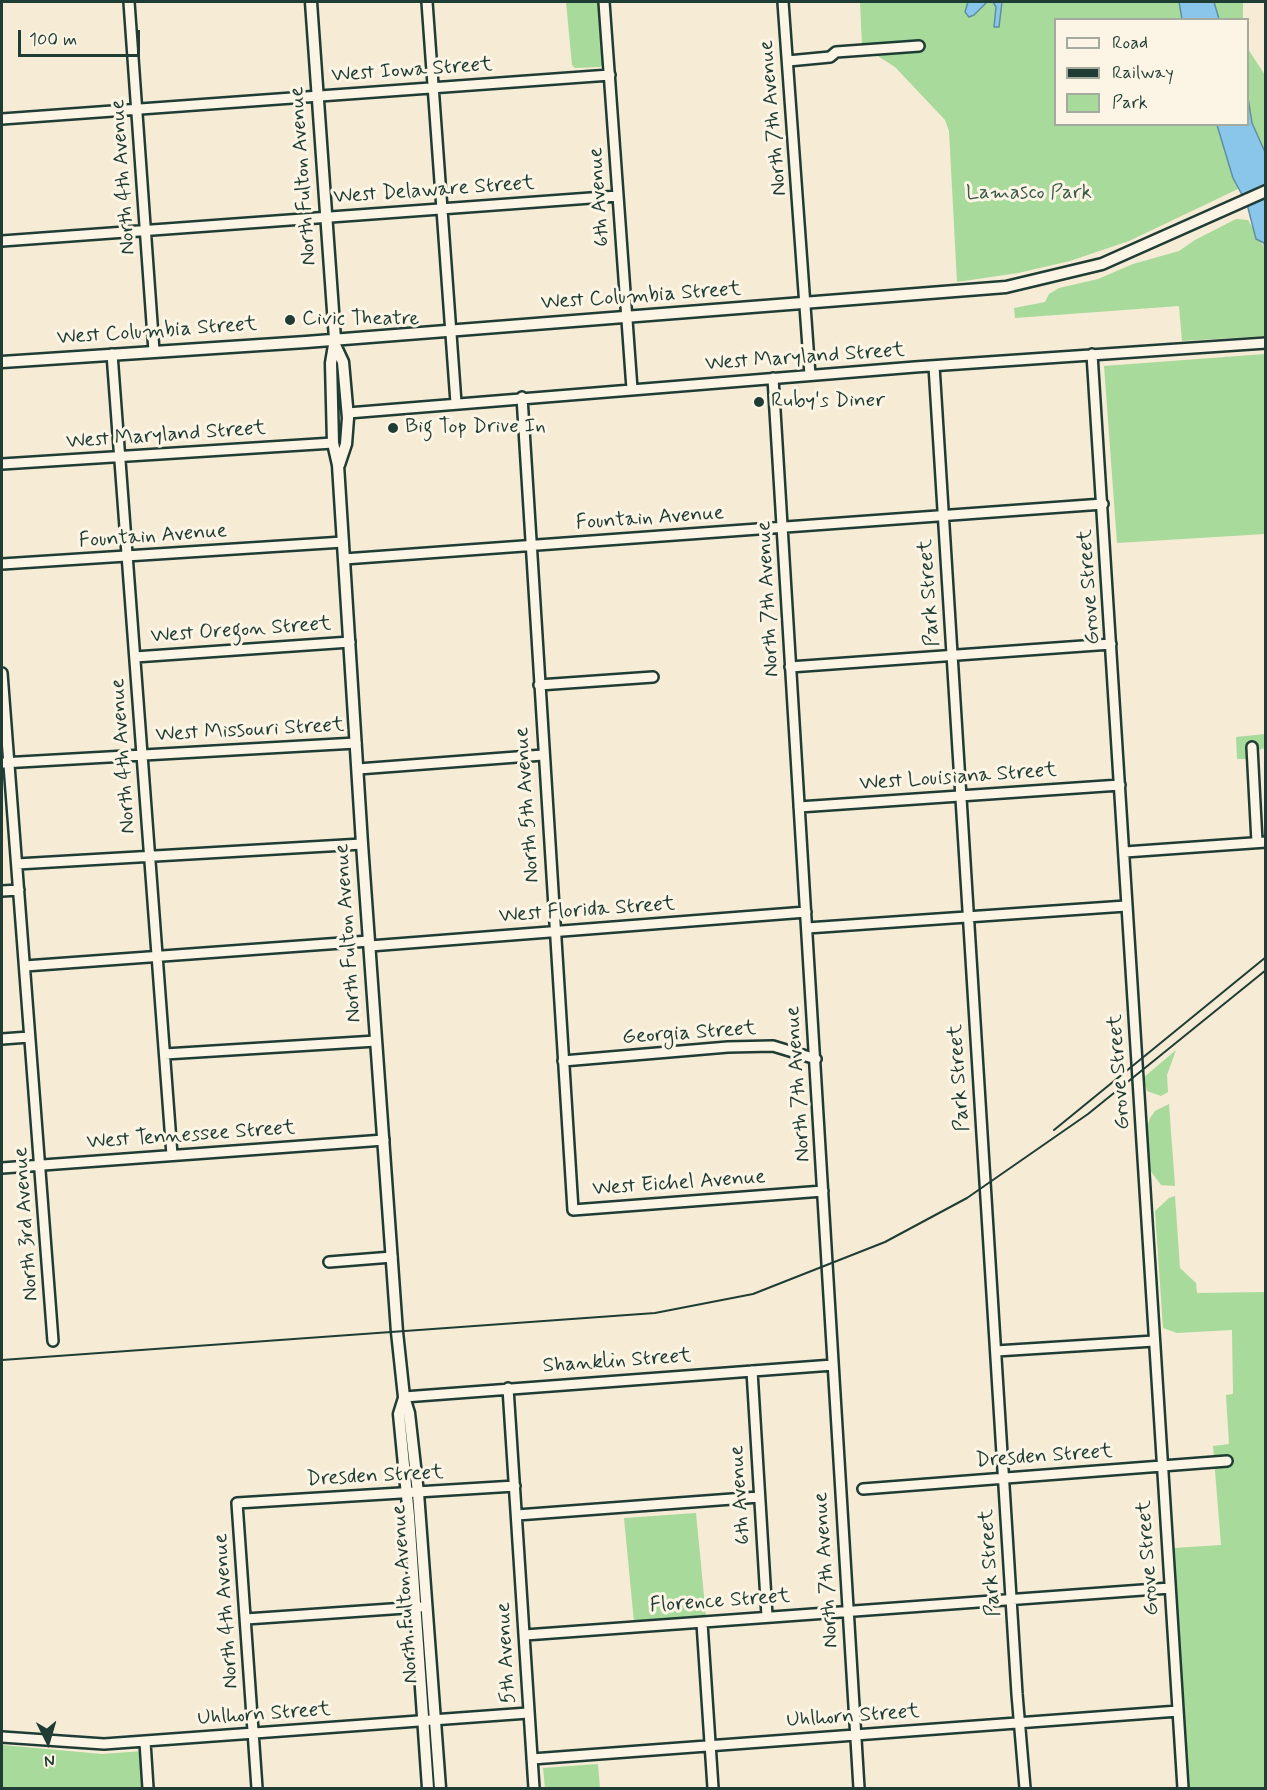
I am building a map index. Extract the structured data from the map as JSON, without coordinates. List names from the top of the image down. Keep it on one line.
{"streets":{"main road":["North Fulton Avenue","West Columbia Street"],"street":["West Iowa Street","North 7th Avenue","North 4th Avenue","West Delaware Street","6th Avenue","West Maryland Street","Fountain Avenue","Grove Street","Park Street","West Oregon Street","West Missouri Street","West Louisiana Street","North 5th Avenue","West Florida Street","Georgia Street","West Tennessee Street","West Eichel Avenue","North 3rd Avenue","Shanklin Street","Dresden Street","Florence Street","5th Avenue","Uhlhorn Street"]},"crossings":[["West Iowa Street","North Fulton Avenue"],["West Iowa Street","North 4th Avenue"],["West Iowa Street","6th Avenue"],["North 7th Avenue","West Columbia Street"],["North 7th Avenue","West Maryland Street"],["North 7th Avenue","Fountain Avenue"],["North 7th Avenue","West Louisiana Street"],["North 7th Avenue","West Florida Street"],["North 7th Avenue","Georgia Street"],["North 7th Avenue","West Eichel Avenue"],["North 7th Avenue","Shanklin Street"],["North 7th Avenue","Florence Street"],["North 7th Avenue","Uhlhorn Street"],["North Fulton Avenue","West Delaware Street"],["North Fulton Avenue","West Columbia Street"],["North Fulton Avenue","West Maryland Street"],["North Fulton Avenue","Fountain Avenue"],["North Fulton Avenue","West Oregon Street"],["North Fulton Avenue","West Missouri Street"],["North Fulton Avenue","West Florida Street"],["North Fulton Avenue","West Tennessee Street"],["North Fulton Avenue","Shanklin Street"],["North Fulton Avenue","Dresden Street"],["North Fulton Avenue","Uhlhorn Street"],["North 4th Avenue","West Delaware Street"],["North 4th Avenue","West Columbia Street"],["North 4th Avenue","West Maryland Street"],["North 4th Avenue","Fountain Avenue"],["North 4th Avenue","West Oregon Street"],["North 4th Avenue","West Missouri Street"],["North 4th Avenue","West Florida Street"],["North 4th Avenue","West Tennessee Street"],["North 4th Avenue","Dresden Street"],["North 4th Avenue","Uhlhorn Street"],["West Delaware Street","6th Avenue"],["6th Avenue","West Columbia Street"],["6th Avenue","West Maryland Street"],["6th Avenue","Shanklin Street"],["6th Avenue","Florence Street"],["West Maryland Street","Grove Street"],["West Maryland Street","Park Street"],["West Maryland Street","North 5th Avenue"],["Fountain Avenue","Grove Street"],["Fountain Avenue","Park Street"],["Fountain Avenue","North 5th Avenue"],["Grove Street","West Louisiana Street"],["Grove Street","Dresden Street"],["Grove Street","Florence Street"],["Grove Street","Uhlhorn Street"],["Park Street","West Louisiana Street"],["Park Street","Dresden Street"],["Park Street","Florence Street"],["Park Street","Uhlhorn Street"],["West Missouri Street","North 3rd Avenue"],["North 5th Avenue","West Florida Street"],["North 5th Avenue","Georgia Street"],["North 5th Avenue","West Eichel Avenue"],["West Florida Street","North 3rd Avenue"],["West Tennessee Street","North 3rd Avenue"],["Florence Street","5th Avenue"],["5th Avenue","Uhlhorn Street"]],"parks":["Lamasco Park"],"places":["Civic Theatre","Ruby's Diner","Big Top Drive In"],"legend":["Road","Railway","Park"],"scale_bar":"100 m","north":"bottom"}
